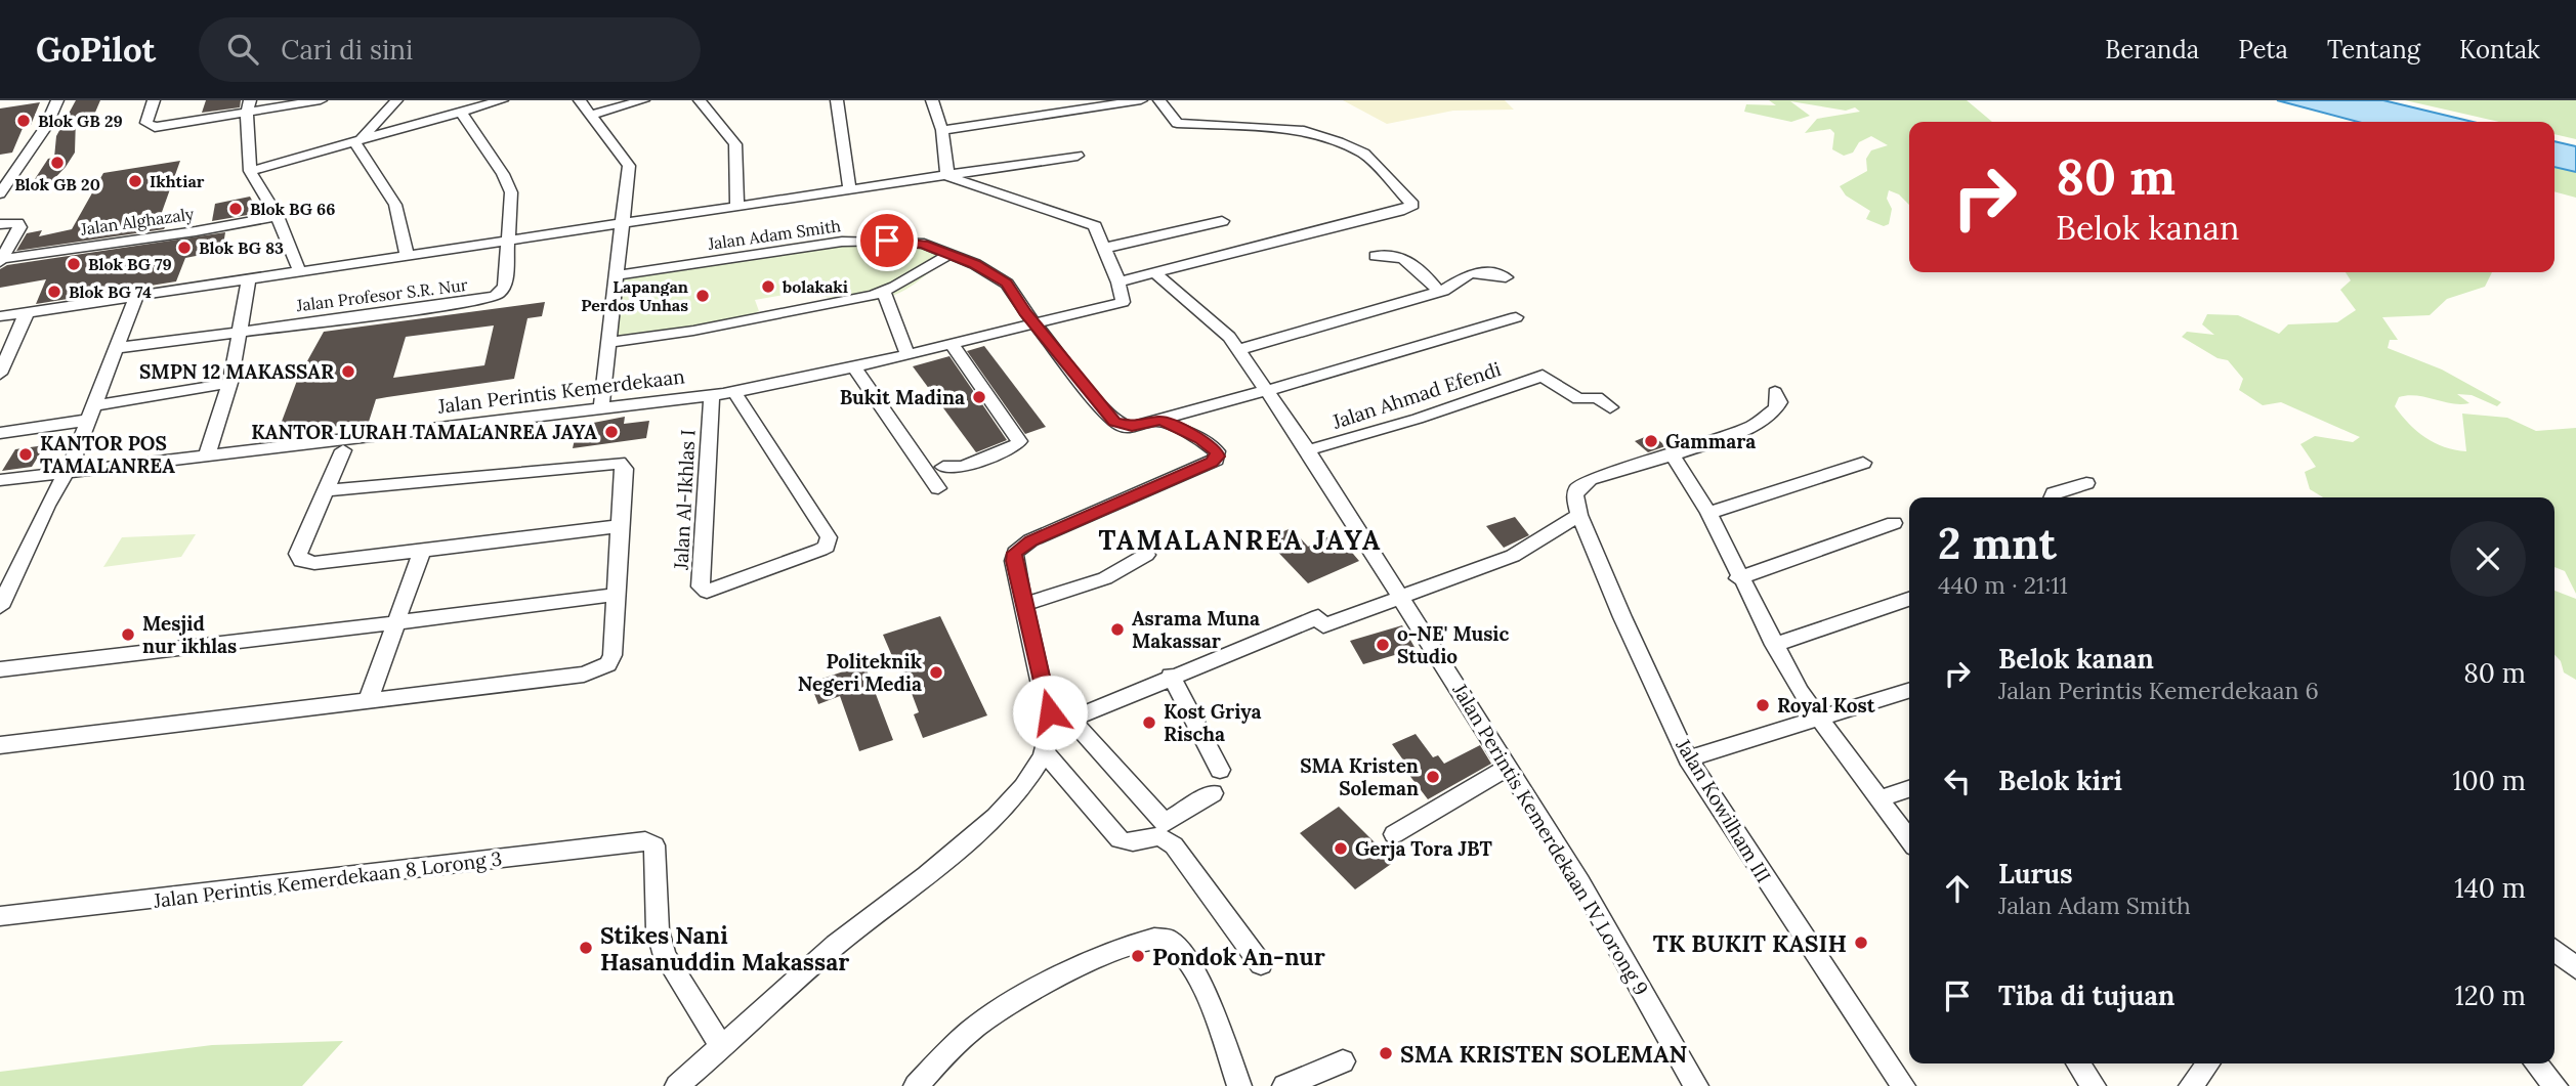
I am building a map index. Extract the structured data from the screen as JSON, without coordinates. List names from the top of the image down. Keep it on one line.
{"streets":{"street":["Jalan Alghazaly","Jalan Adam Smith","Jalan Profesor S.R. Nur","Jalan Perintis Kemerdekaan","Jalan Ahmad Efendi","Jalan Al-Ikhlas I","Jalan Kowilham III","Jalan Perintis Kemerdekaan IV Lorong 9","Jalan Perintis Kemerdekaan 8 Lorong 3"]},"crossings":[["Jalan Adam Smith","Jalan Perintis Kemerdekaan"],["Jalan Adam Smith","Jalan Perintis Kemerdekaan IV Lorong 9"],["Jalan Perintis Kemerdekaan","Jalan Al-Ikhlas I"],["Jalan Ahmad Efendi","Jalan Perintis Kemerdekaan IV Lorong 9"]],"districts":["TAMALANREA JAYA"],"places":["Blok GB 29","Blok GB 20","Ikhtiar","Blok BG 66","Blok BG 83","Blok BG 79","bolakaki","Blok BG 74","Lapangan Perdos Unhas","SMPN 12 MAKASSAR","Bukit Madina","KANTOR LURAH TAMALANREA JAYA","Gammara","KANTOR POS TAMALANREA","Asrama Muna Makassar","Mesjid nur ikhlas","o-NE' Music Studio","Politeknik Negeri Media","Royal Kost","Kost Griya Rischa","SMA Kristen Soleman","Gerja Tora JBT","TK BUKIT KASIH","Stikes Nani Hasanuddin Makassar","Pondok An-nur","SMA KRISTEN SOLEMAN"],"page":{"header":"GoPilot","search":"Cari di sini","nav":["Beranda","Peta","Tentang","Kontak"],"turn":["80 m","Belok kanan"],"heading":["2 mnt","440 m · 21:11"],"list":[{"name":"Belok kanan","note":"Jalan Perintis Kemerdekaan 6","value":"80 m"},{"name":"Belok kiri","value":"100 m"},{"name":"Lurus","note":"Jalan Adam Smith","value":"140 m"},{"name":"Tiba di tujuan","value":"120 m"}]}}
